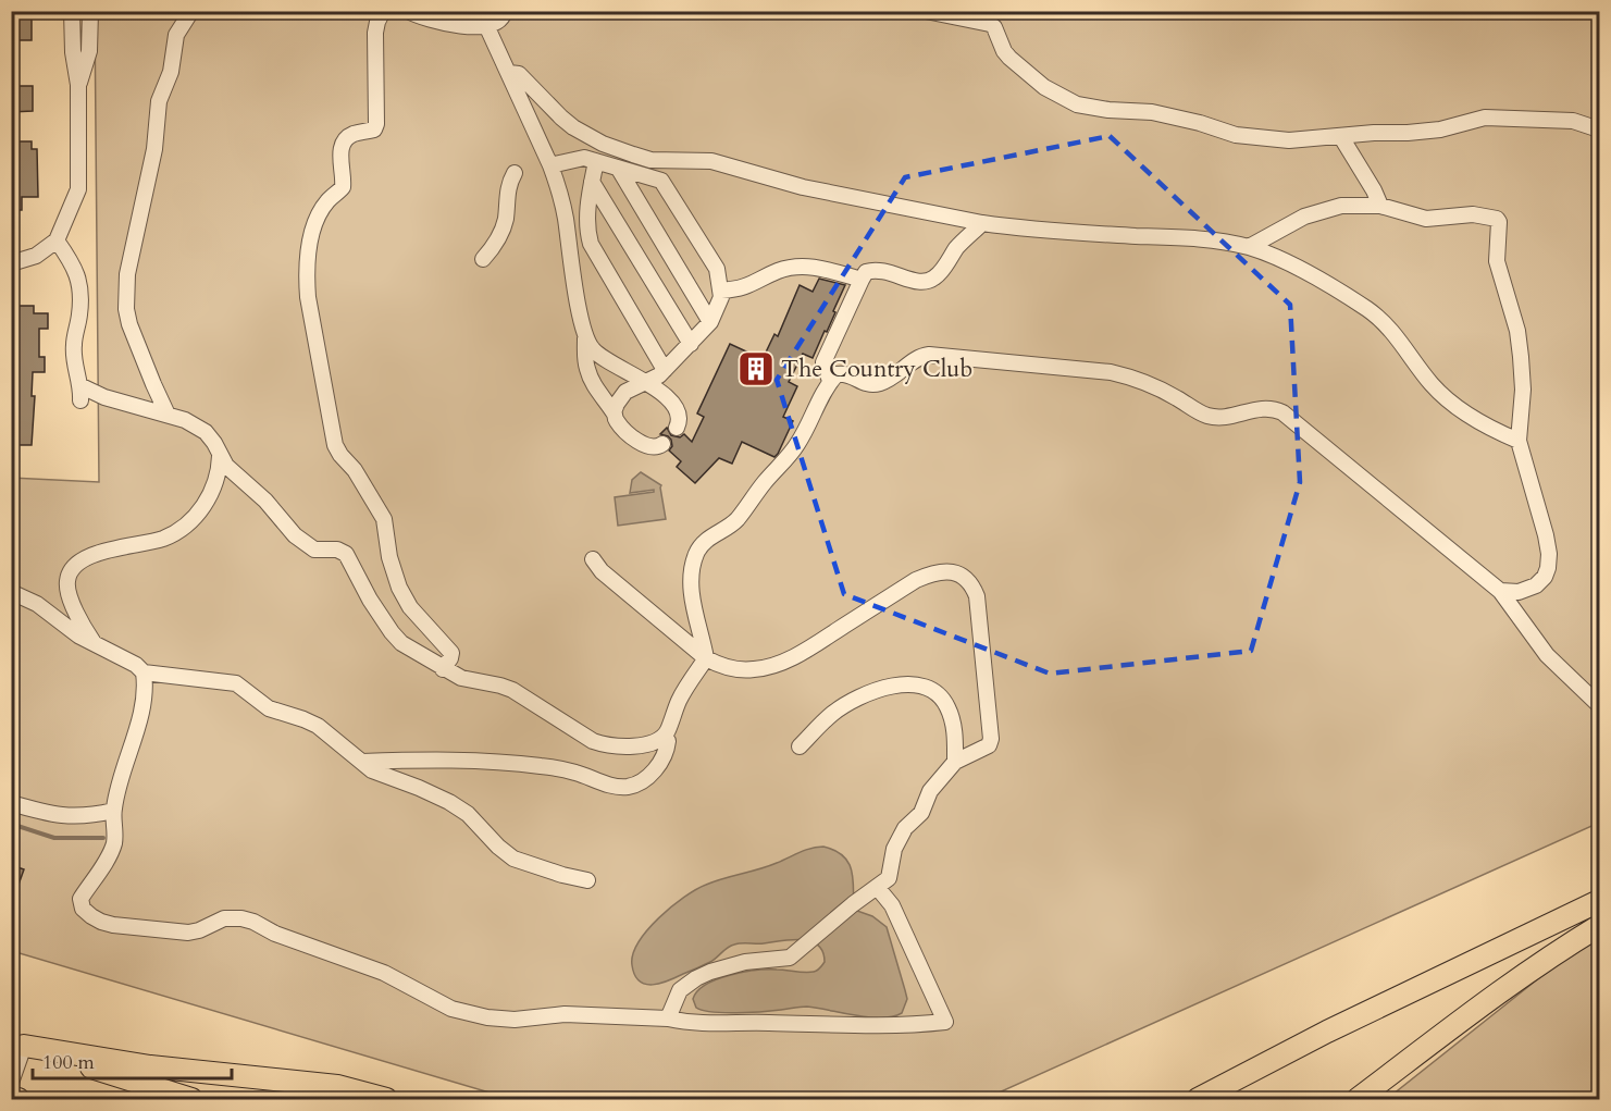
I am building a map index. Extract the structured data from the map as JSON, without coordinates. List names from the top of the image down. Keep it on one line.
{"places":{"building":["The Country Club"]},"scale_bar":"100 m"}
